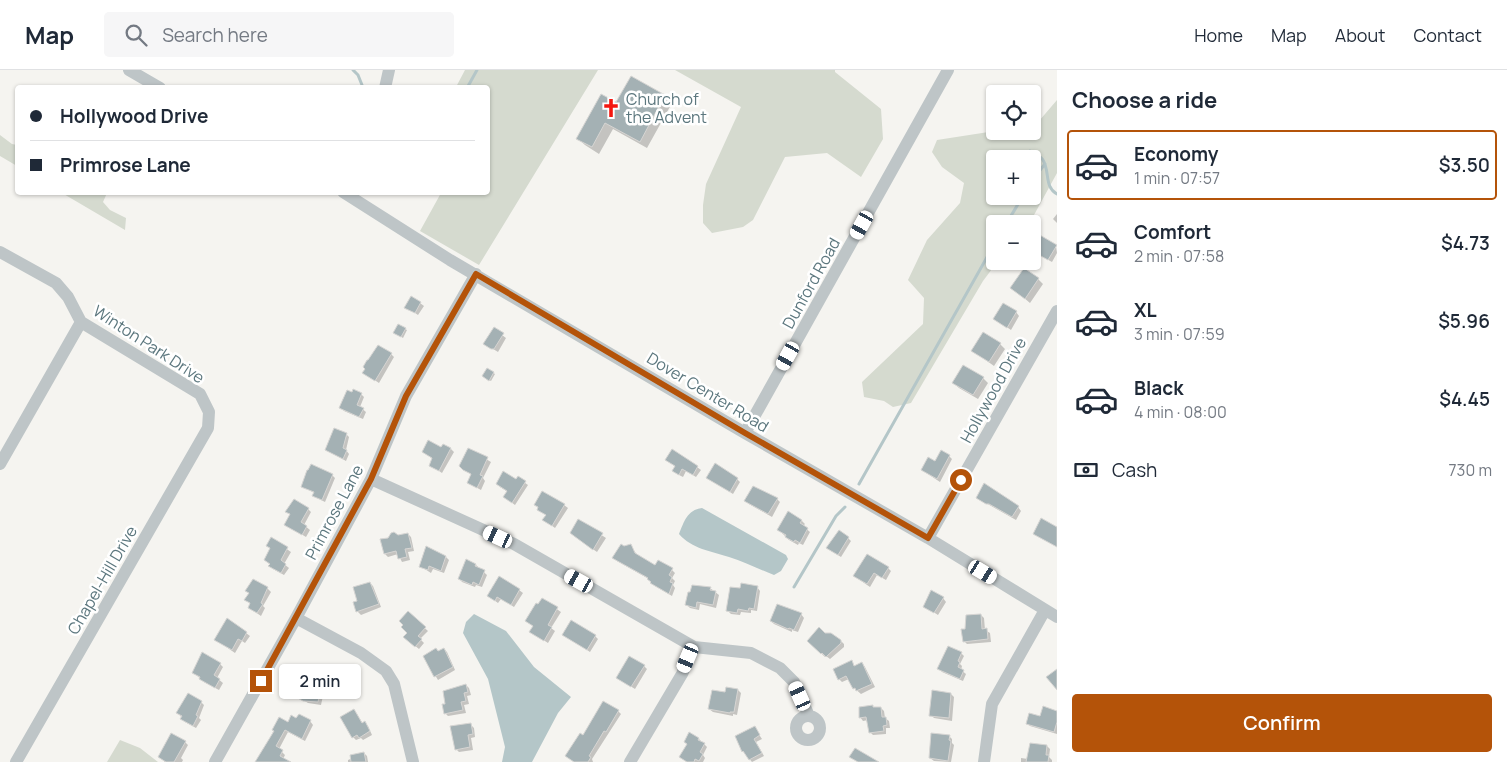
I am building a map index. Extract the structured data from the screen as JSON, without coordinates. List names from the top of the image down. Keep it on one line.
{"streets":{"street":["Dunford Road","Winton Park Drive","Hollywood Drive","Dover Center Road","Primrose Lane","Chapel-Hill Drive"]},"crossings":[["Dunford Road","Dover Center Road"],["Winton Park Drive","Chapel-Hill Drive"],["Hollywood Drive","Dover Center Road"],["Dover Center Road","Primrose Lane"]],"places":{"church":["Church of the Advent"]},"page":{"header":"Map","search":"Search here","nav":["Home","Map","About","Contact"],"heading":"Choose a ride","map_buttons":["+","−"],"banner":["Hollywood Drive","Primrose Lane"],"list":[{"name":"Economy","note":"1 min · 07:57","value":"$3.50"},{"name":"Comfort","note":"2 min · 07:58","value":"$4.73"},{"name":"XL","note":"3 min · 07:59","value":"$5.96"},{"name":"Black","note":"4 min · 08:00","value":"$4.45"}],"pay":["Cash","730 m"],"bubble":"2 min","buttons":"Confirm"}}
